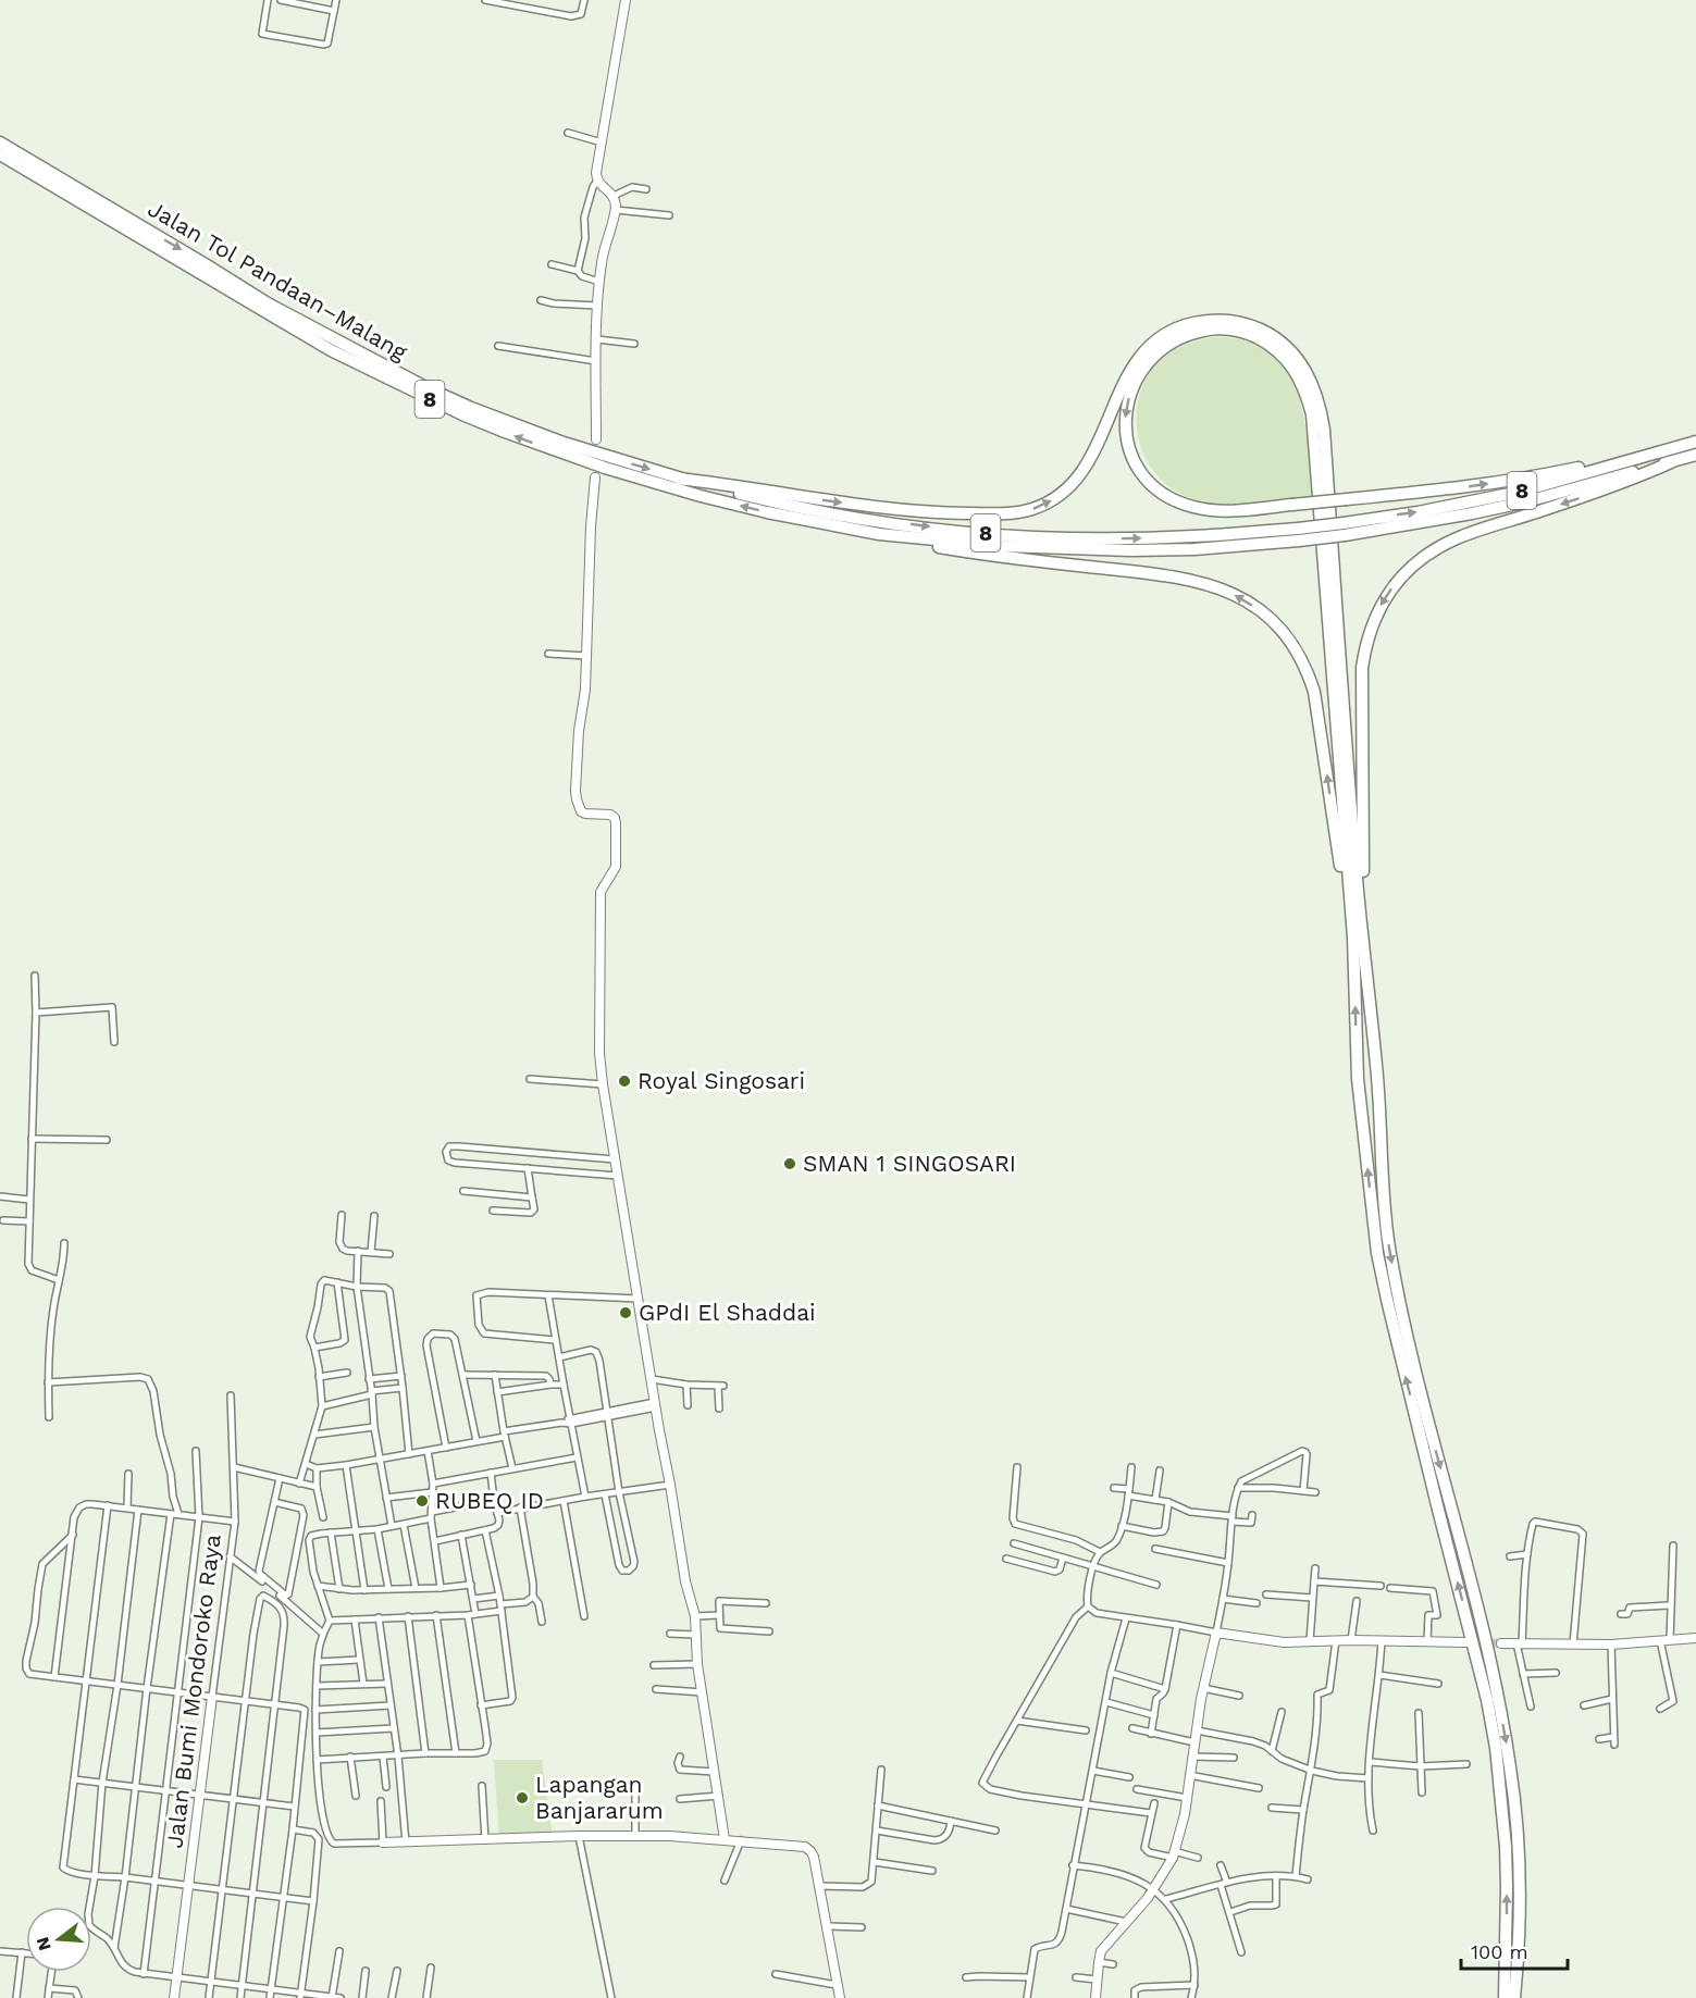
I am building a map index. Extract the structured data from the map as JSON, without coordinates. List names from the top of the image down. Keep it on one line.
{"streets":{"highway":["Jalan Tol Pandaan–Malang","8"],"street":["Jalan Bumi Mondoroko Raya"]},"places":["Royal Singosari","SMAN 1 SINGOSARI","GPdI El Shaddai","RUBEQ ID","Lapangan Banjararum"],"scale_bar":"100 m","north":"left"}
